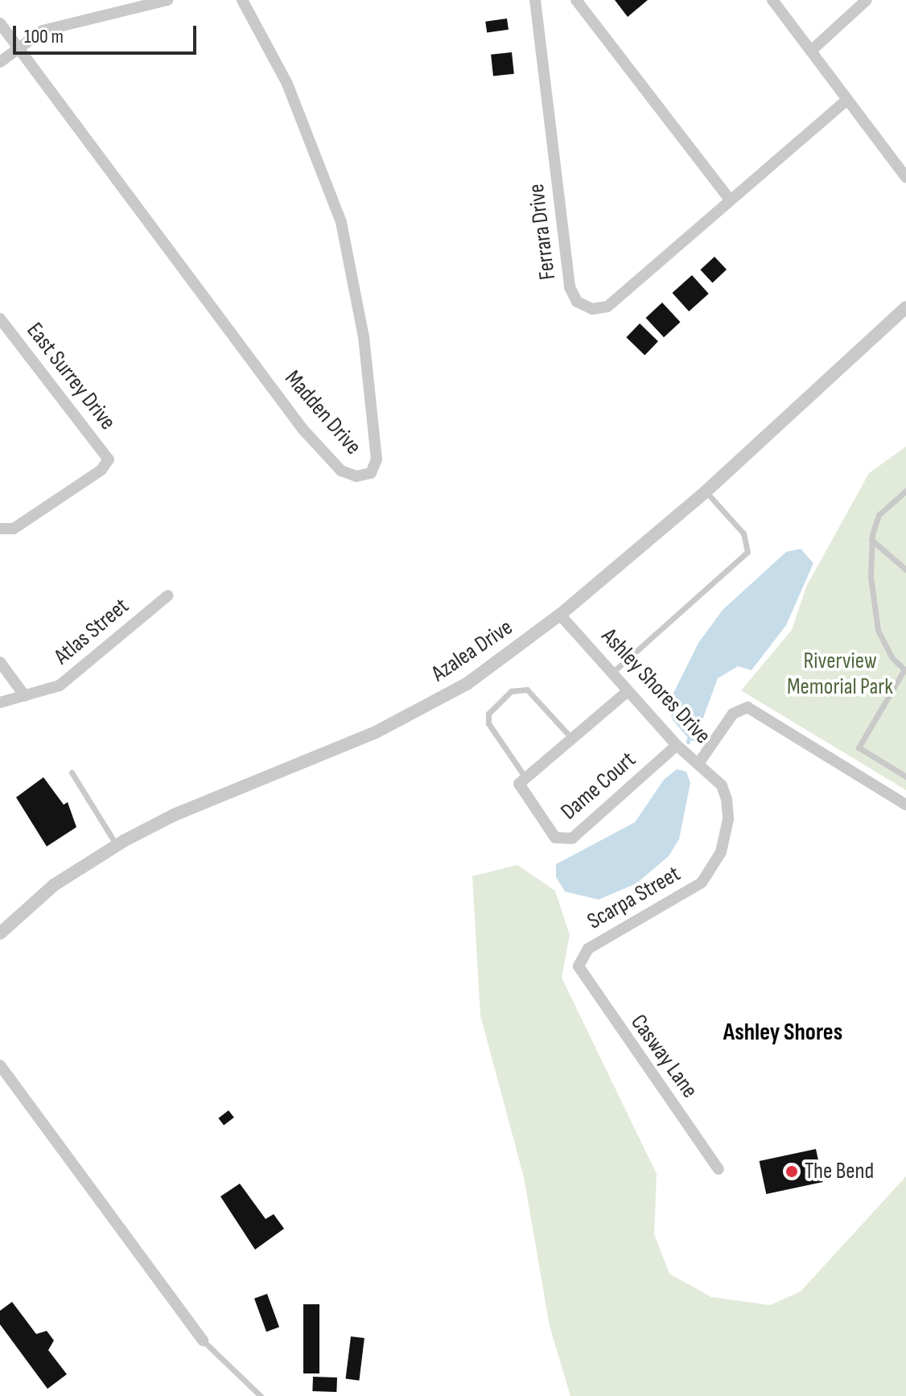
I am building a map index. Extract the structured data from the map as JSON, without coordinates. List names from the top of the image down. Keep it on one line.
{"streets":{"street":["Ferrara Drive","East Surrey Drive","Madden Drive","Atlas Street","Azalea Drive","Ashley Shores Drive","Dame Court","Scarpa Street","Casway Lane"]},"crossings":[["Azalea Drive","Ashley Shores Drive"],["Ashley Shores Drive","Dame Court"],["Ashley Shores Drive","Scarpa Street"],["Scarpa Street","Casway Lane"]],"districts":["Ashley Shores"],"parks":["Riverview Memorial Park"],"places":["The Bend"],"scale_bar":"100 m"}
